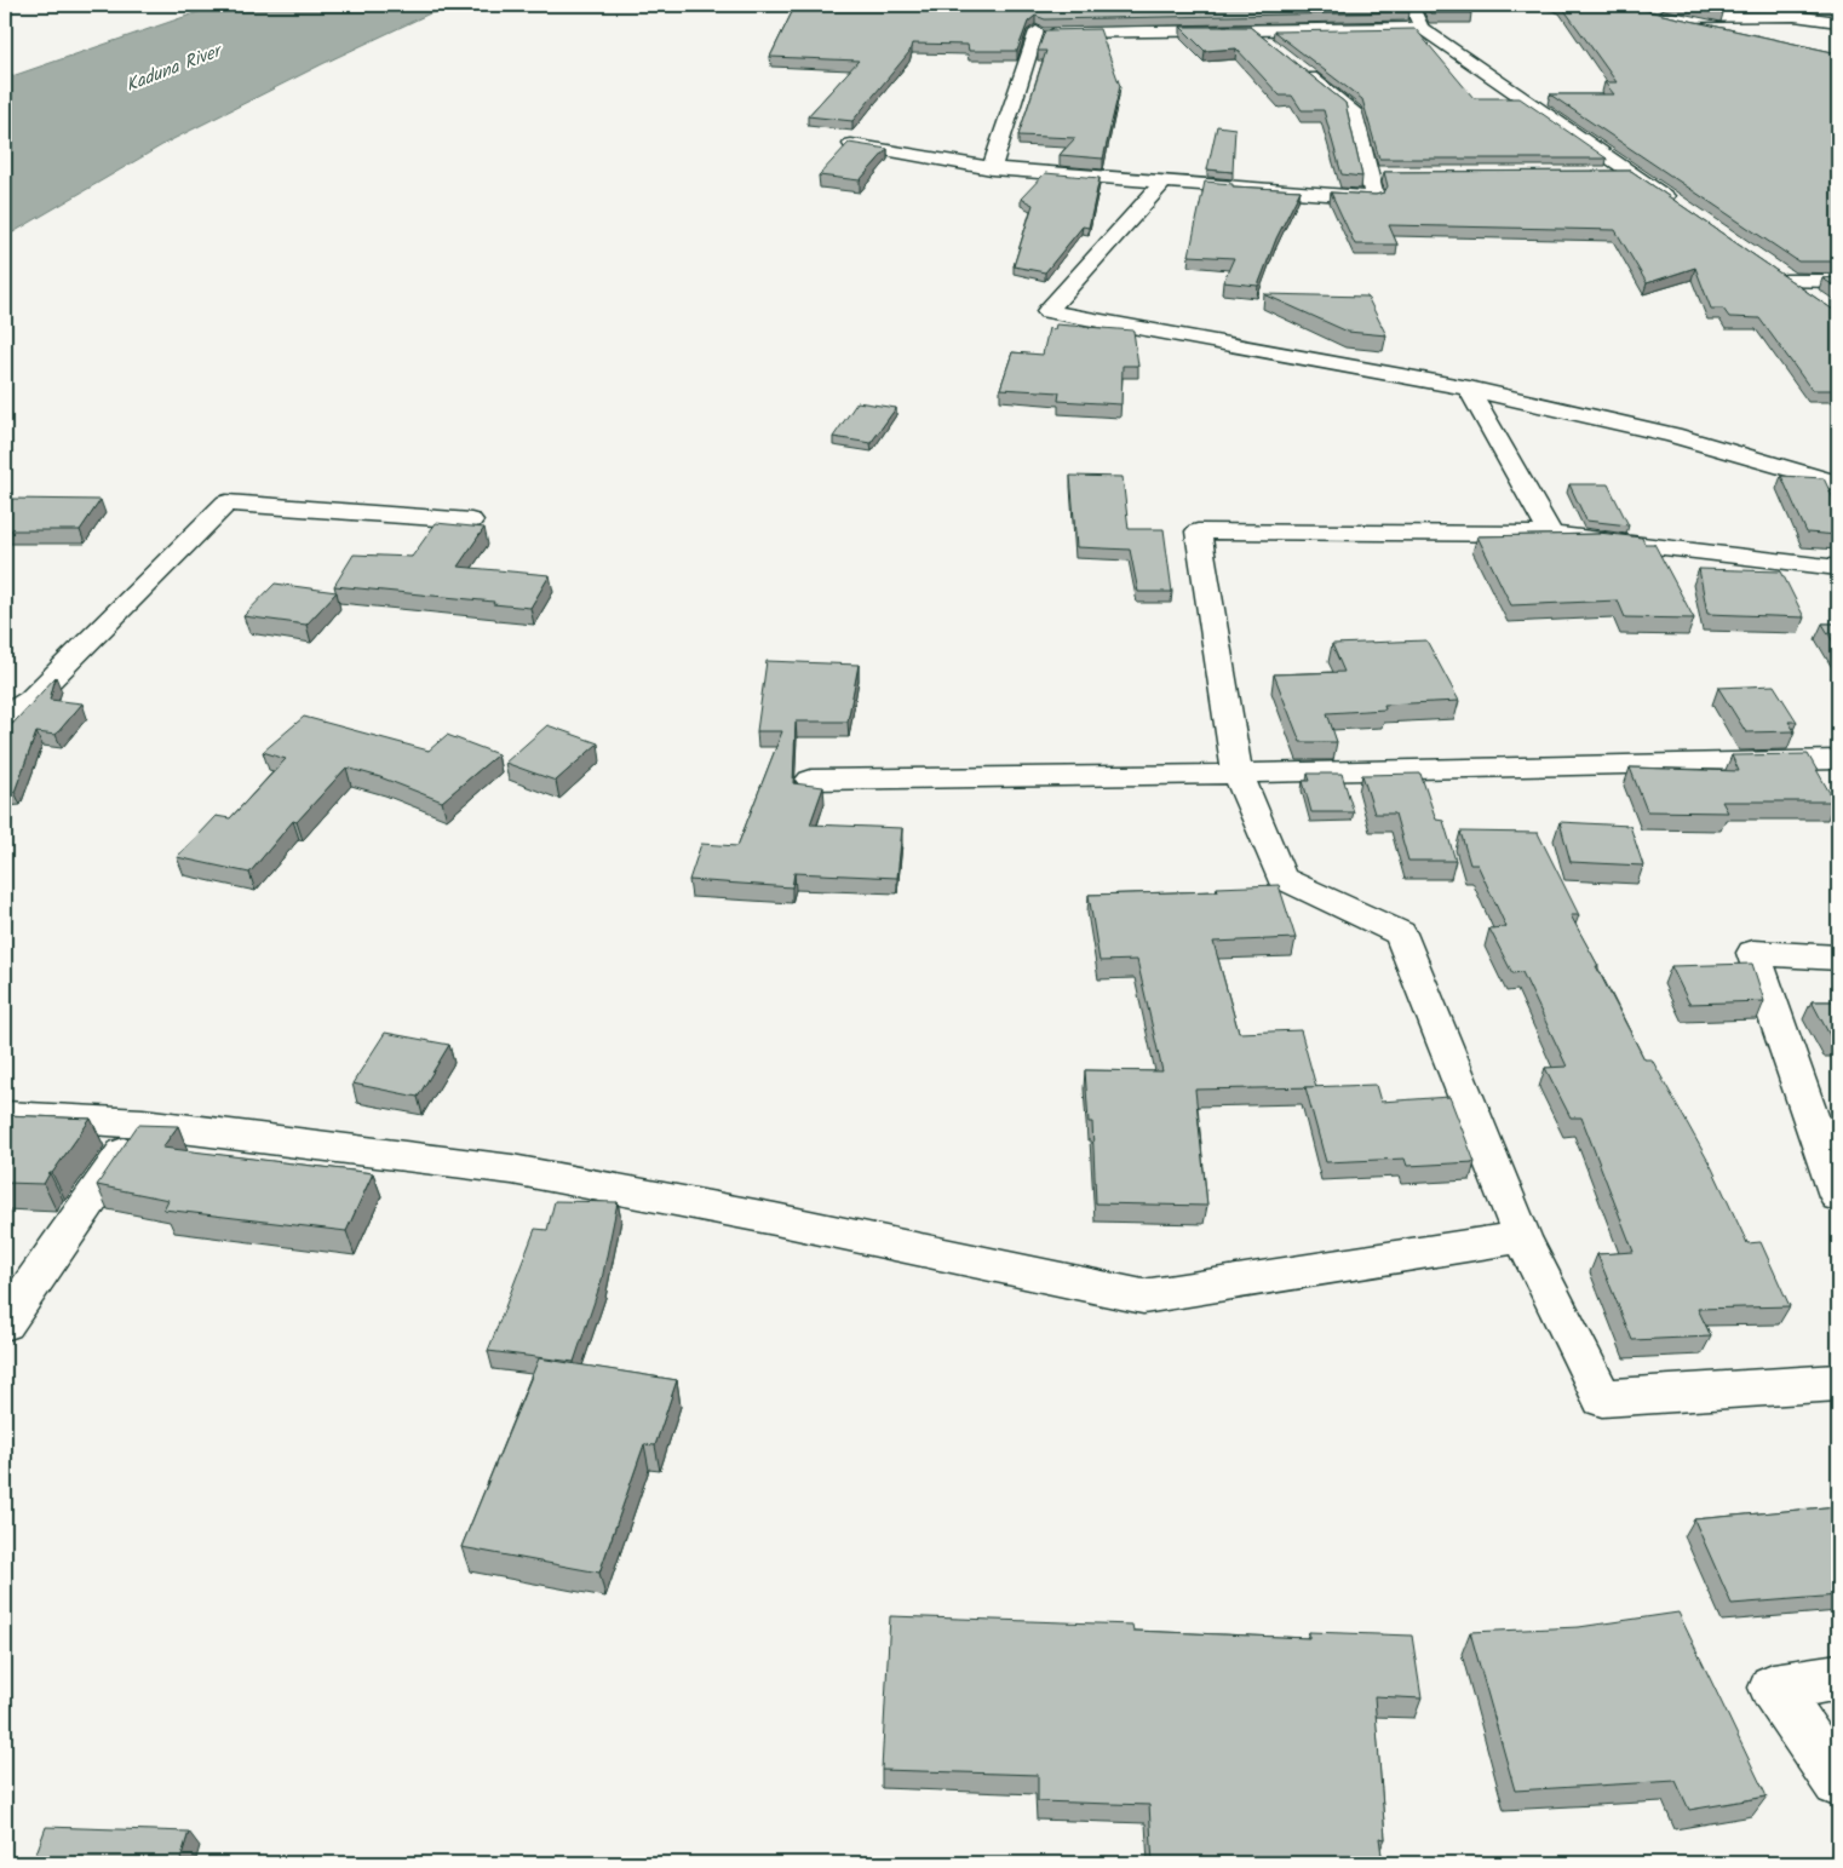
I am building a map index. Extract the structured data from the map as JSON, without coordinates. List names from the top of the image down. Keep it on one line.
{"water":["Kaduna River"]}
